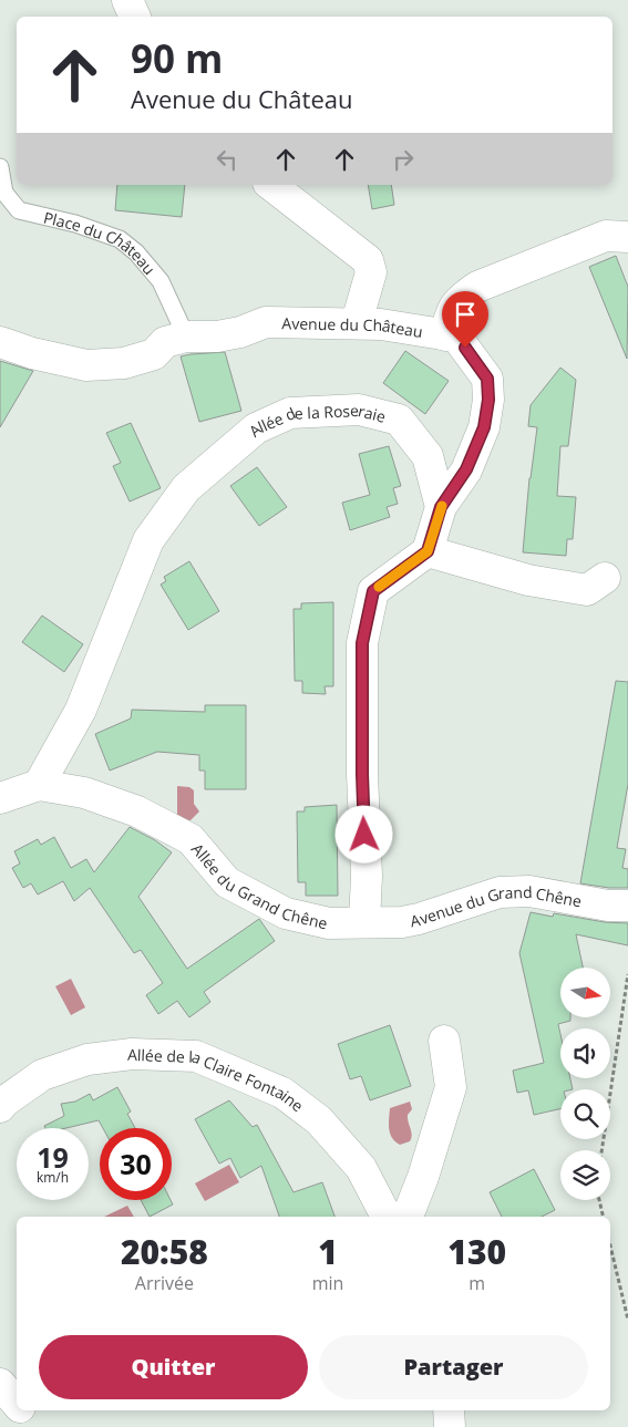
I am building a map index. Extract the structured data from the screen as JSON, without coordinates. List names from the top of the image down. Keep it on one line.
{"streets":{"street":["Avenue du Château","Allée de la Roseraie","Allée du Grand Chêne","Avenue du Grand Chêne","Allée de la Claire Fontaine"],"lane":["Place du Château"]},"crossings":[["Place du Château","Avenue du Château"],["Avenue du Château","Allée de la Roseraie"],["Allée de la Roseraie","Allée du Grand Chêne"],["Allée du Grand Chêne","Avenue du Grand Chêne"]],"north":"right","page":{"turn":["90 m","Avenue du Château"],"speed":"19 km/h","limit":"30","eta":["20:58","Arrivée","1","min","130","m"],"buttons":["Quitter","Partager"]}}
